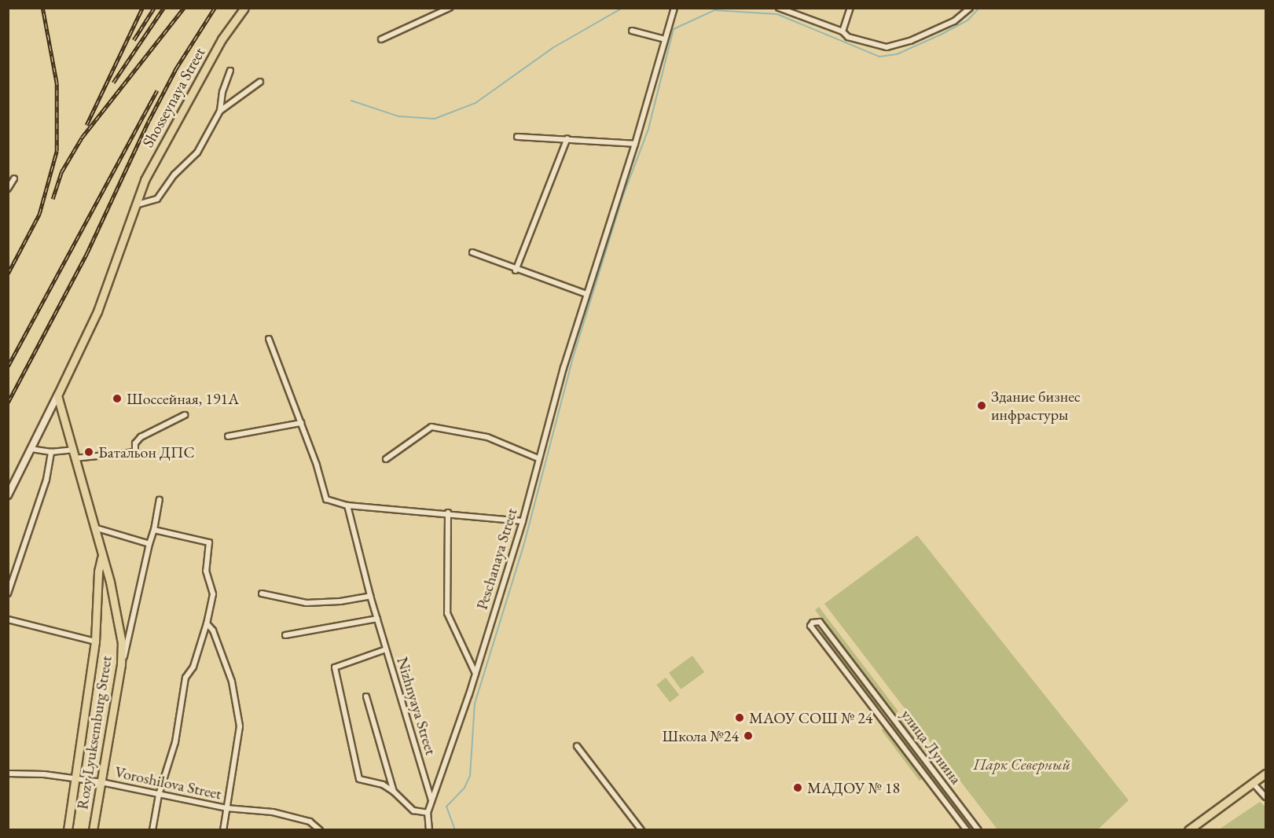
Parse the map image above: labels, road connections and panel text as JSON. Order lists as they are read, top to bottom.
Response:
{
  "streets": {
    "main road": ["Shosseynaya Street", "Rozy Lyuksemburg Street"],
    "street": [
      "Peschanaya Street",
      "Nizhnyaya Street",
      "улица Лунина",
      "Voroshilova Street"
    ]
  },
  "crossings": [
    ["Shosseynaya Street", "Rozy Lyuksemburg Street"],
    ["Peschanaya Street", "Nizhnyaya Street"],
    ["Rozy Lyuksemburg Street", "Voroshilova Street"]
  ],
  "parks": ["Парк Северный"],
  "places": [
    "Шоссейная, 191А",
    "Здание бизнес инфрастуры",
    "Батальон ДПС",
    "МАОУ СОШ № 24",
    "Школа №24",
    "МАДОУ № 18"
  ]
}
